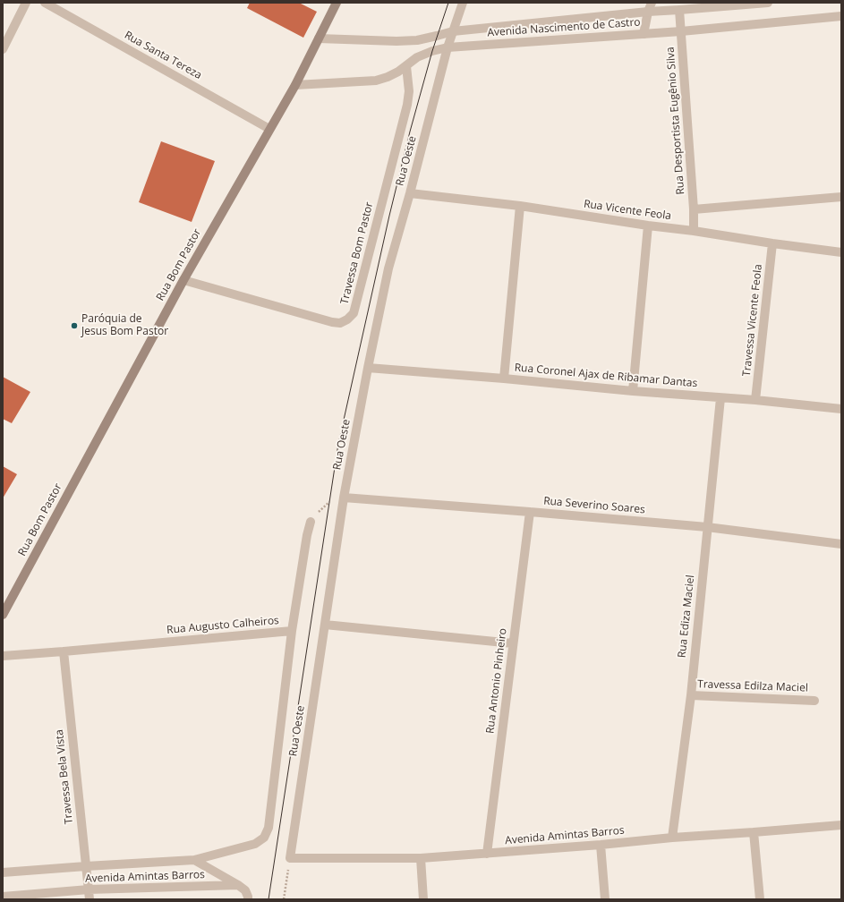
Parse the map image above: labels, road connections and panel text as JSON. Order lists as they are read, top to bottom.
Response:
{
  "streets": {
    "main road": ["Rua Bom Pastor"],
    "street": [
      "Avenida Nascimento de Castro",
      "Rua Santa Tereza",
      "Rua Desportista Eugênio Silva",
      "Rua Oeste",
      "Rua Vicente Feola",
      "Travessa Bom Pastor",
      "Travessa Vicente Feola",
      "Rua Coronel Ajax de Ribamar Dantas",
      "Rua Severino Soares",
      "Rua Ediza Maciel",
      "Rua Augusto Calheiros",
      "Rua Antonio Pinheiro",
      "Travessa Edilza Maciel",
      "Travessa Bela Vista",
      "Avenida Amintas Barros"
    ]
  },
  "crossings": [
    ["Avenida Nascimento de Castro", "Rua Desportista Eugênio Silva"],
    ["Avenida Nascimento de Castro", "Rua Oeste"],
    ["Avenida Nascimento de Castro", "Travessa Bom Pastor"],
    ["Avenida Nascimento de Castro", "Rua Bom Pastor"],
    ["Rua Santa Tereza", "Rua Bom Pastor"],
    ["Rua Desportista Eugênio Silva", "Rua Vicente Feola"],
    ["Rua Oeste", "Rua Vicente Feola"],
    ["Rua Oeste", "Rua Coronel Ajax de Ribamar Dantas"],
    ["Rua Oeste", "Rua Severino Soares"],
    ["Rua Oeste", "Avenida Amintas Barros"],
    ["Rua Vicente Feola", "Travessa Vicente Feola"],
    ["Travessa Bom Pastor", "Rua Bom Pastor"],
    ["Travessa Vicente Feola", "Rua Coronel Ajax de Ribamar Dantas"],
    ["Rua Coronel Ajax de Ribamar Dantas", "Rua Ediza Maciel"],
    ["Rua Severino Soares", "Rua Ediza Maciel"],
    ["Rua Severino Soares", "Rua Antonio Pinheiro"],
    ["Rua Ediza Maciel", "Travessa Edilza Maciel"],
    ["Rua Ediza Maciel", "Avenida Amintas Barros"],
    ["Rua Augusto Calheiros", "Travessa Bela Vista"],
    ["Rua Augusto Calheiros", "Avenida Amintas Barros"],
    ["Rua Antonio Pinheiro", "Avenida Amintas Barros"],
    ["Travessa Bela Vista", "Avenida Amintas Barros"]
  ],
  "places": ["Paróquia de Jesus Bom Pastor"]
}
